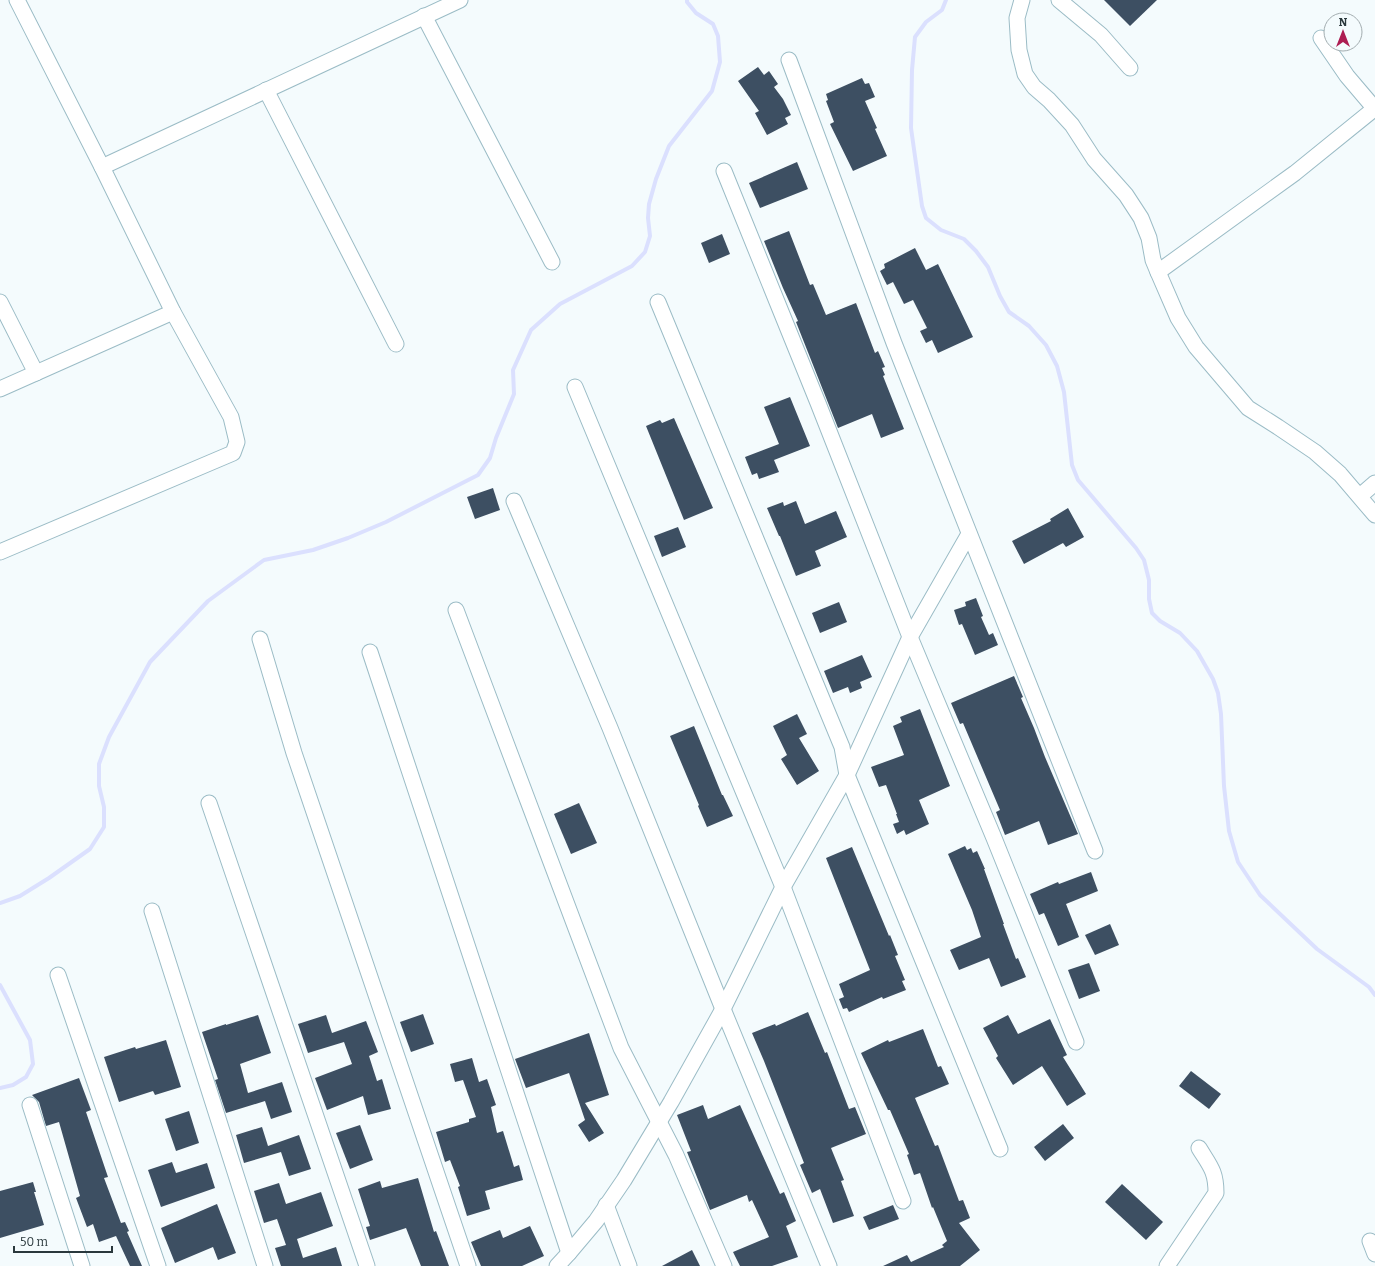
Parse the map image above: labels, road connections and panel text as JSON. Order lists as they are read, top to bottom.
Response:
{
  "scale_bar": "50 m",
  "north": "top"
}
